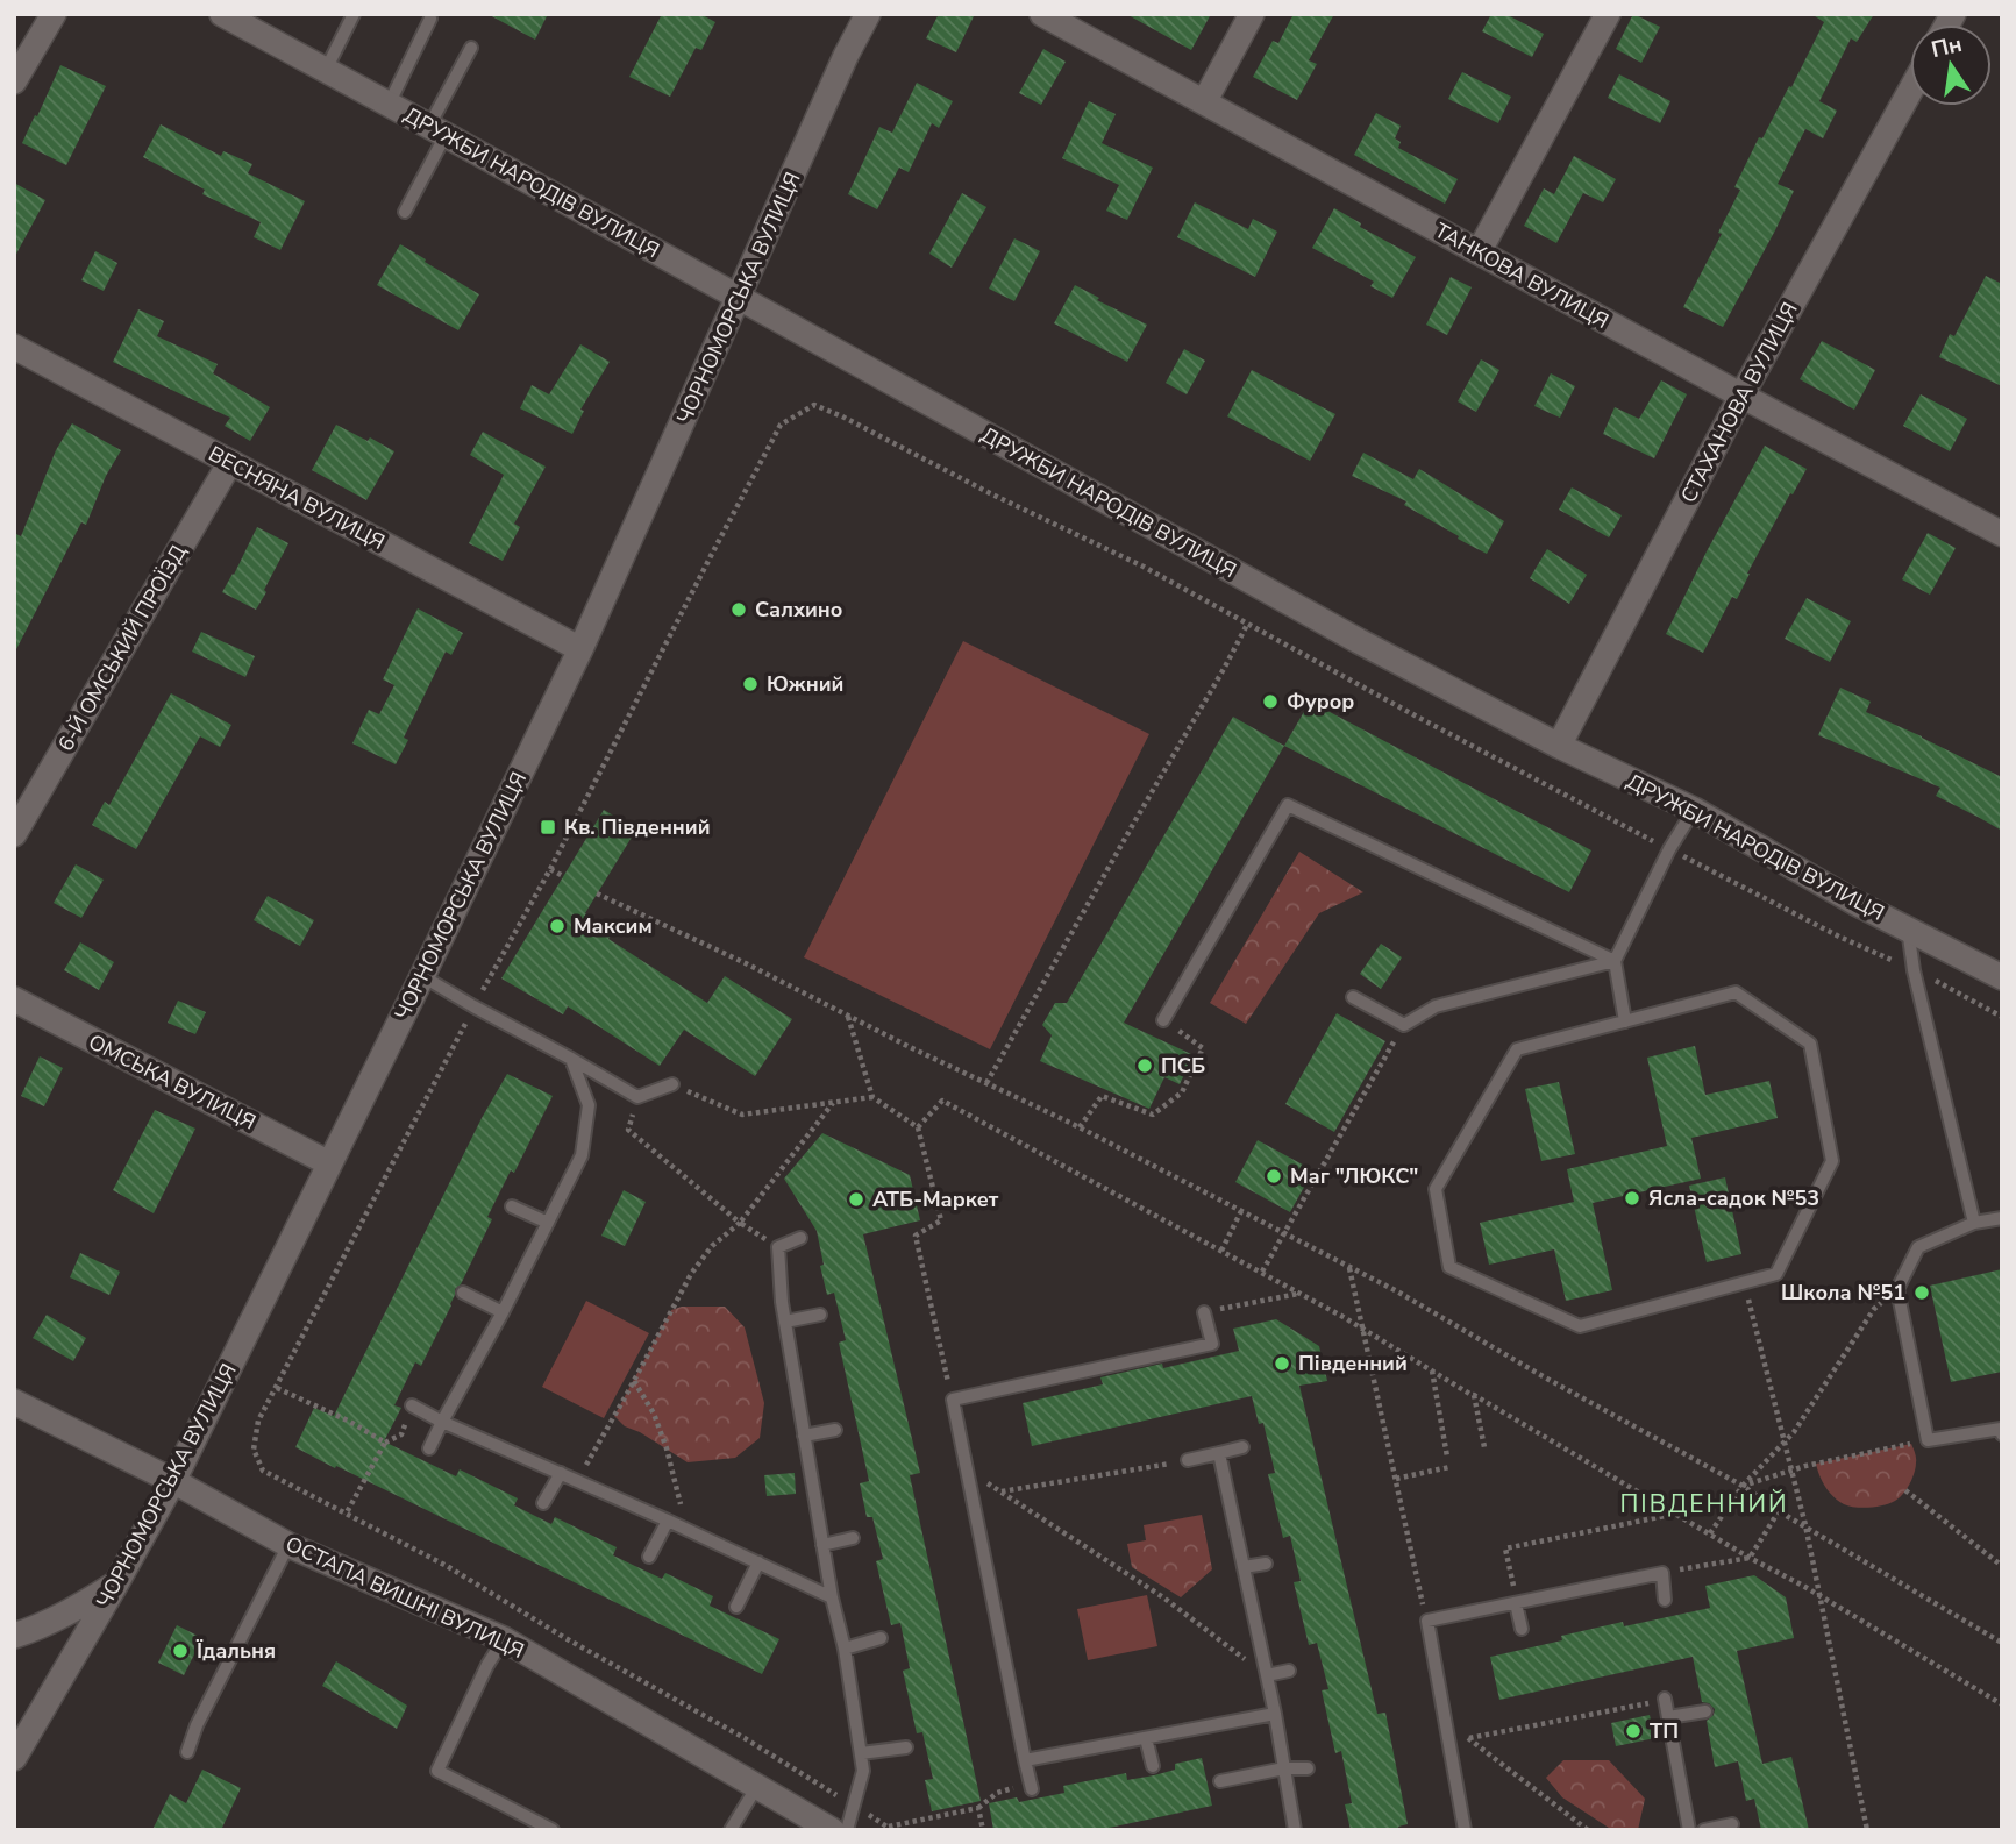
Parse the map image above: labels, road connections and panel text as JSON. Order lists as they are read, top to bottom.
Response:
{
  "streets": {
    "street": [
      "ДРУЖБИ НАРОДІВ ВУЛИЦЯ",
      "ТАНКОВА ВУЛИЦЯ",
      "ЧОРНОМОРСЬКА ВУЛИЦЯ",
      "СТАХАНОВА ВУЛИЦЯ",
      "ВЕСНЯНА ВУЛИЦЯ",
      "6-Й ОМСЬКИЙ ПРОЇЗД",
      "ОМСЬКА ВУЛИЦЯ",
      "ОСТАПА ВИШНІ ВУЛИЦЯ"
    ]
  },
  "crossings": [
    ["ДРУЖБИ НАРОДІВ ВУЛИЦЯ", "ЧОРНОМОРСЬКА ВУЛИЦЯ"],
    ["ДРУЖБИ НАРОДІВ ВУЛИЦЯ", "СТАХАНОВА ВУЛИЦЯ"],
    ["ТАНКОВА ВУЛИЦЯ", "СТАХАНОВА ВУЛИЦЯ"],
    ["ЧОРНОМОРСЬКА ВУЛИЦЯ", "ВЕСНЯНА ВУЛИЦЯ"],
    ["ЧОРНОМОРСЬКА ВУЛИЦЯ", "ОМСЬКА ВУЛИЦЯ"],
    ["ЧОРНОМОРСЬКА ВУЛИЦЯ", "ОСТАПА ВИШНІ ВУЛИЦЯ"],
    ["ВЕСНЯНА ВУЛИЦЯ", "6-Й ОМСЬКИЙ ПРОЇЗД"]
  ],
  "districts": ["ПІВДЕННИЙ"],
  "places": {
    "other": [
      "Салхино",
      "Южний",
      "Фурор",
      "Максим",
      "ПСБ",
      "Маг \"ЛЮКС\"",
      "Ясла-садок №53",
      "АТБ-Маркет",
      "Школа №51",
      "Південний",
      "Їдальня",
      "ТП"
    ],
    "transit": ["Кв. Південний"]
  },
  "north": "top"
}
